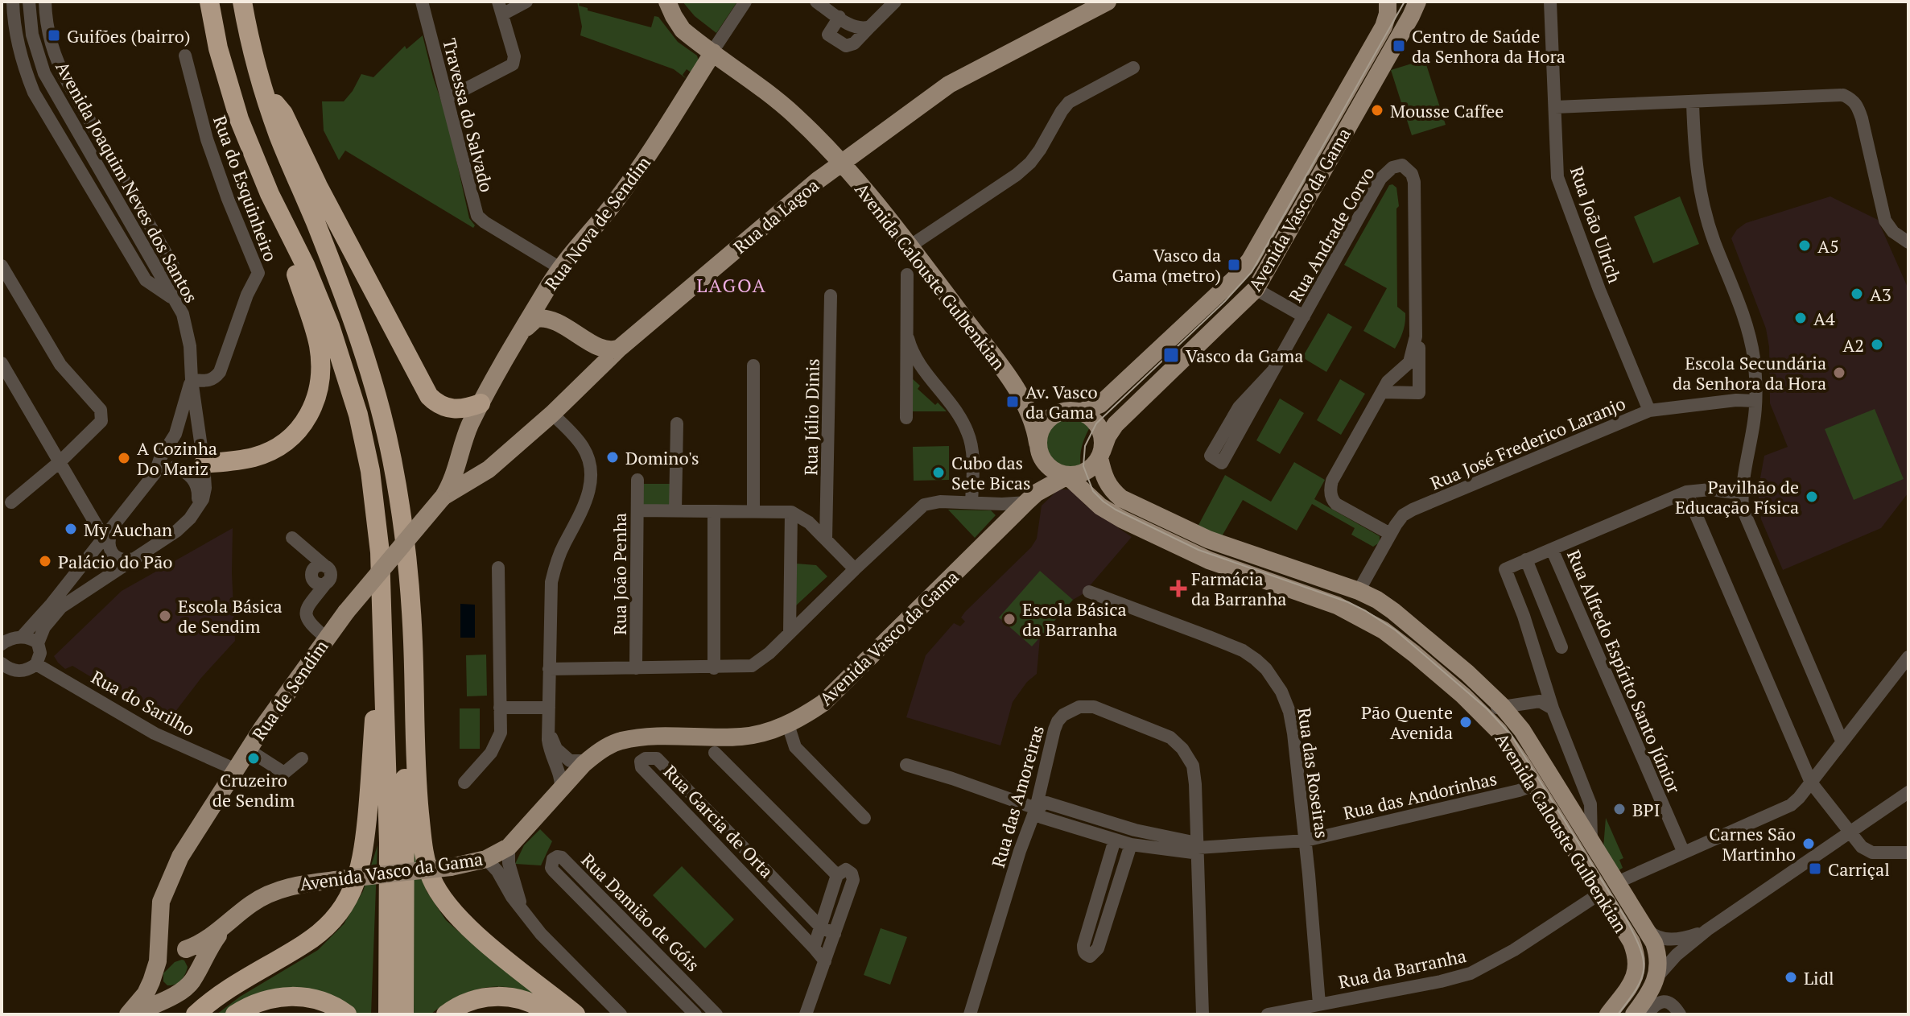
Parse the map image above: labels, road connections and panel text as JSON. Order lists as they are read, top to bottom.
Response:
{
  "streets": {
    "main road": [
      "Avenida Vasco da Gama",
      "Rua da Lagoa",
      "Rua Nova de Sendim",
      "Avenida Calouste Gulbenkian",
      "Rua de Sendim"
    ],
    "street": [
      "Travessa do Salvado",
      "Avenida Joaquim Neves dos Santos",
      "Rua do Esquinheiro",
      "Rua João Ulrich",
      "Rua Andrade Corvo",
      "Rua Júlio Dinis",
      "Rua José Frederico Laranjo",
      "Rua João Penha",
      "Rua Alfredo Espírito Santo Júnior",
      "Rua do Sarilho",
      "Rua das Roseiras",
      "Rua das Andorinhas",
      "Rua das Amoreiras",
      "Rua Garcia de Orta",
      "Rua Damião de Góis",
      "Rua da Barranha"
    ]
  },
  "crossings": [
    ["Travessa do Salvado", "Rua Nova de Sendim"],
    ["Avenida Joaquim Neves dos Santos", "Rua do Esquinheiro"],
    ["Avenida Vasco da Gama", "Avenida Calouste Gulbenkian"],
    ["Avenida Vasco da Gama", "Rua de Sendim"],
    ["Rua da Lagoa", "Rua Nova de Sendim"],
    ["Rua da Lagoa", "Avenida Calouste Gulbenkian"],
    ["Rua da Lagoa", "Rua de Sendim"],
    ["Rua Nova de Sendim", "Avenida Calouste Gulbenkian"],
    ["Rua Nova de Sendim", "Rua de Sendim"],
    ["Rua João Ulrich", "Rua José Frederico Laranjo"],
    ["Rua Andrade Corvo", "Rua José Frederico Laranjo"],
    ["Avenida Calouste Gulbenkian", "Rua José Frederico Laranjo"],
    ["Avenida Calouste Gulbenkian", "Rua das Andorinhas"],
    ["Avenida Calouste Gulbenkian", "Rua da Barranha"],
    ["Rua de Sendim", "Rua do Sarilho"],
    ["Rua das Roseiras", "Rua das Andorinhas"],
    ["Rua das Roseiras", "Rua da Barranha"],
    ["Rua das Andorinhas", "Rua das Amoreiras"]
  ],
  "districts": ["LAGOA"],
  "places": {
    "transit": [
      "Guifões (bairro)",
      "Centro de Saúde da Senhora da Hora",
      "Vasco da Gama (metro)",
      "Vasco da Gama",
      "Av. Vasco da Gama",
      "Carriçal"
    ],
    "other": [
      "Mousse Caffee",
      "A5",
      "A3",
      "A4",
      "A2",
      "Escola Secundária da Senhora da Hora",
      "Domino's",
      "A Cozinha Do Mariz",
      "Cubo das Sete Bicas",
      "Pavilhão de Educação Física",
      "My Auchan",
      "Palácio do Pão",
      "Escola Básica de Sendim",
      "Escola Básica da Barranha",
      "Pão Quente Avenida",
      "Cruzeiro de Sendim",
      "BPI",
      "Carnes São Martinho",
      "Lidl"
    ],
    "health": ["Farmácia da Barranha"]
  }
}
